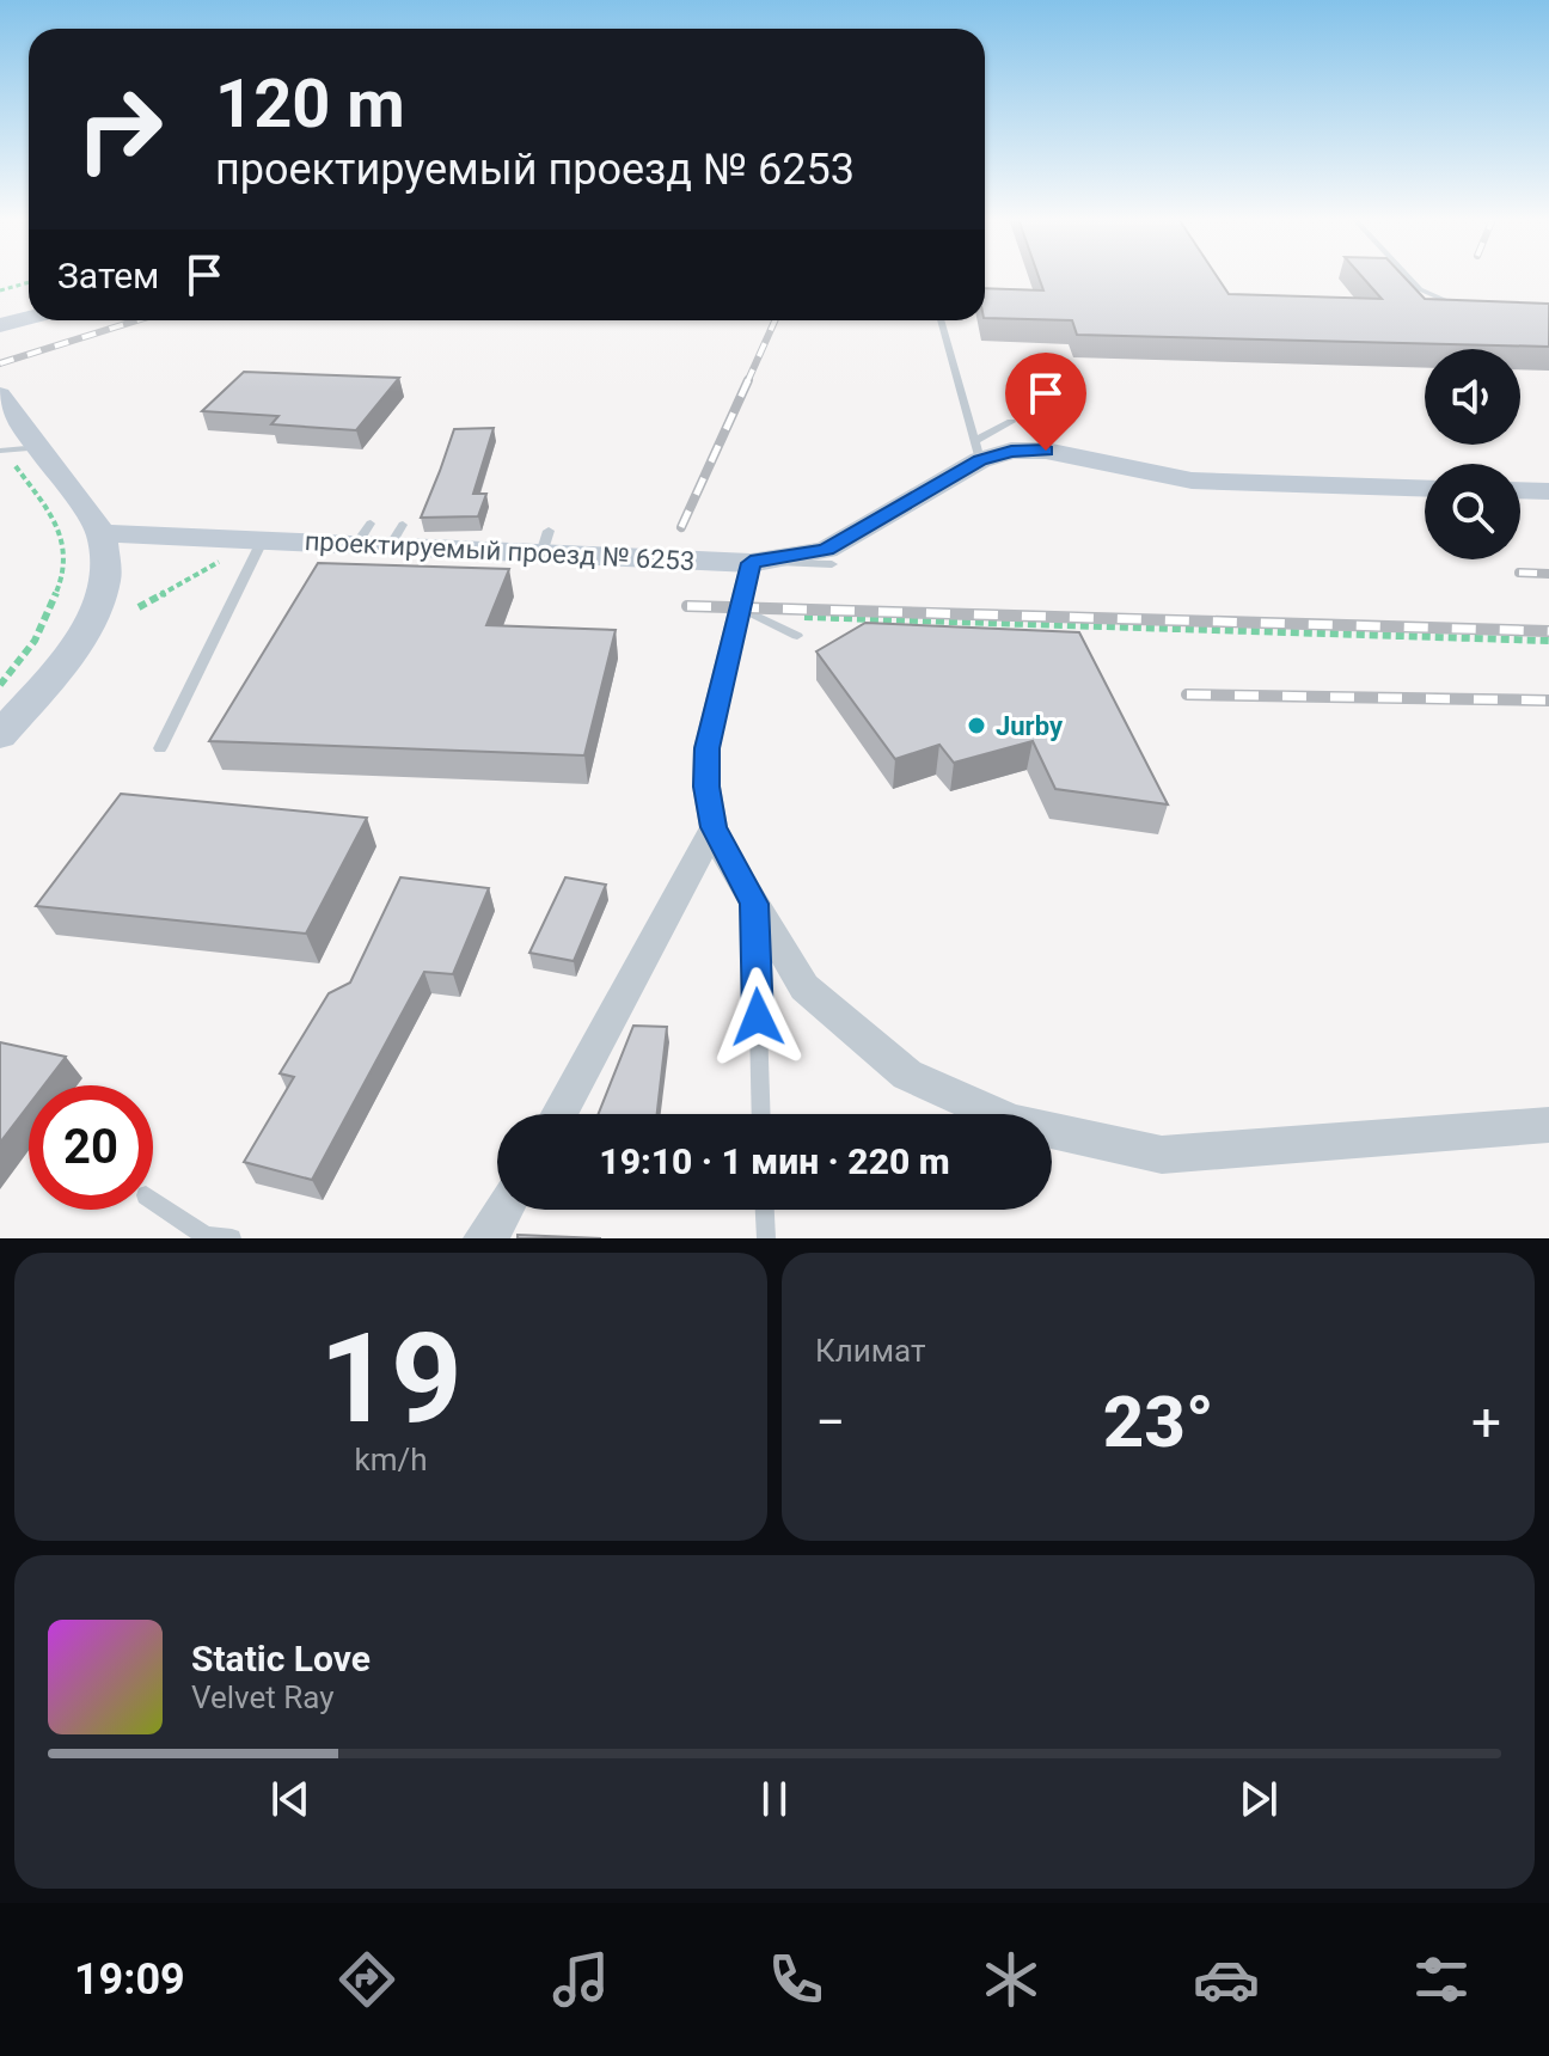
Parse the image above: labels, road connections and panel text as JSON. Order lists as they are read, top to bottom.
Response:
{
  "streets": {
    "street": ["проектируемый проезд № 6253"]
  },
  "places": ["Jurby"],
  "page": {
    "turn": ["120 m", "проектируемый проезд № 6253"],
    "then": "Затем",
    "limit": "20",
    "trip": "19:10 · 1 мин · 220 m",
    "tile": [
      ["19", "km/h"],
      "Климат"
    ],
    "heat": ["−", "23°", "+"],
    "song": ["Static Love", "Velvet Ray"],
    "tabs": "19:09"
  }
}
